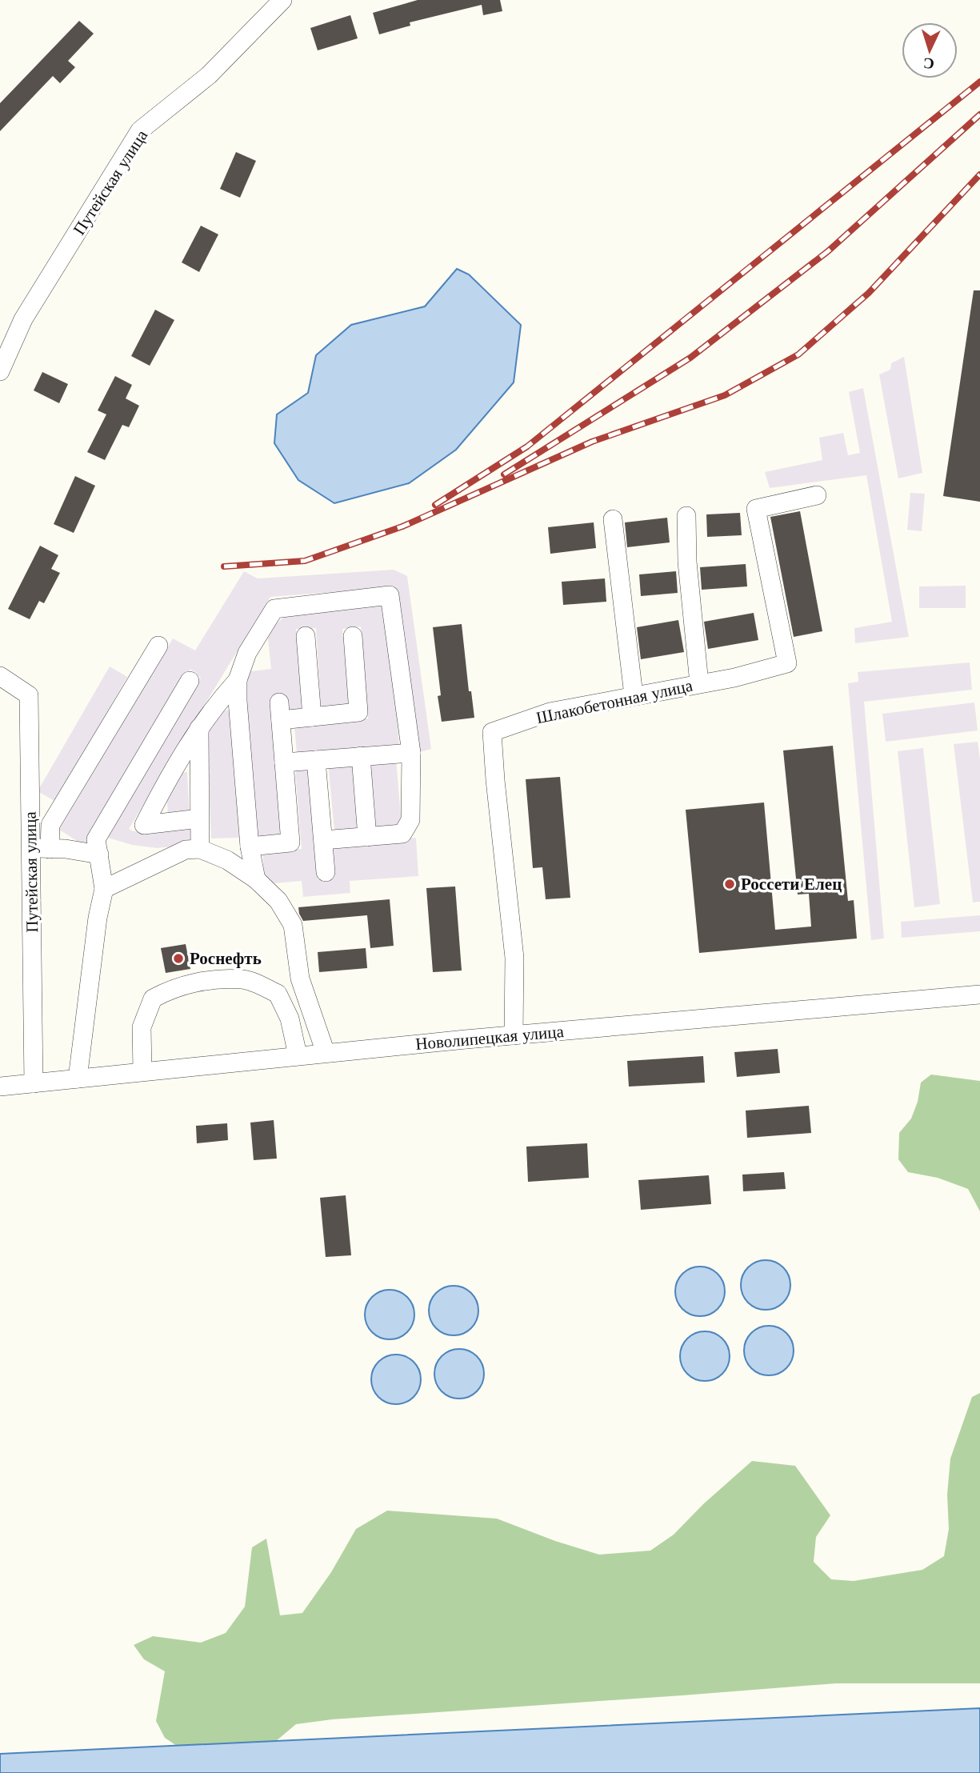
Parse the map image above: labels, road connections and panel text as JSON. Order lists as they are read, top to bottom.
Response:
{
  "streets": {
    "street": ["Путейская улица", "Шлакобетонная улица", "Новолипецкая улица"]
  },
  "crossings": [
    ["Путейская улица", "Новолипецкая улица"],
    ["Шлакобетонная улица", "Новолипецкая улица"]
  ],
  "places": ["Россети Елец", "Роснефть"],
  "north": "bottom"
}
